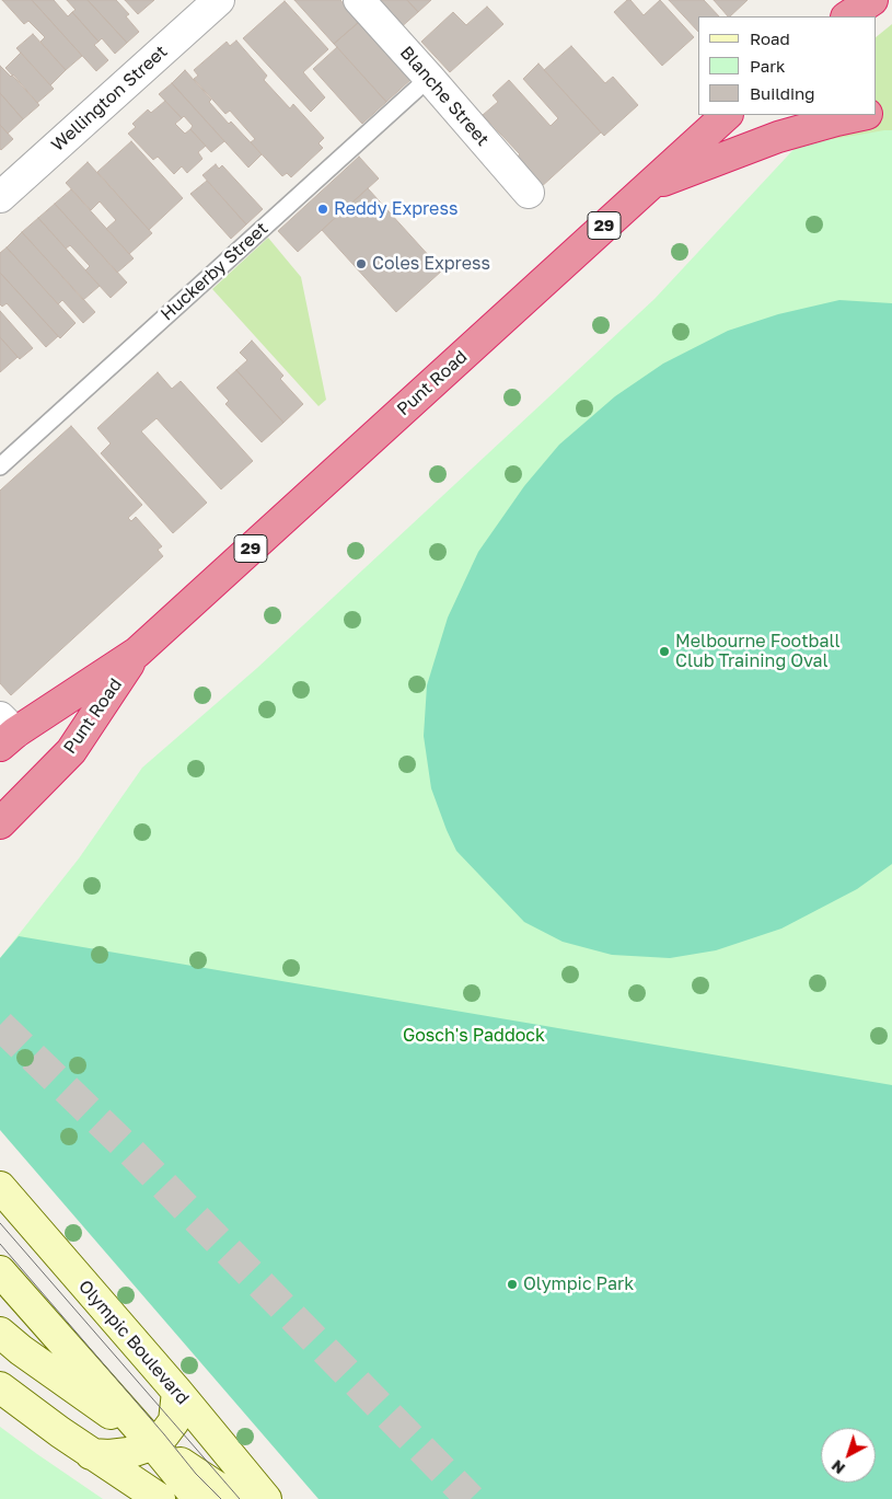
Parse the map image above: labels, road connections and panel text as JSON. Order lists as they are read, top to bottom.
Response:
{
  "streets": {
    "highway": ["29", "Punt Road"],
    "main road": ["Olympic Boulevard"],
    "street": ["Blanche Street", "Wellington Street"],
    "lane": ["Huckerby Street"]
  },
  "crossings": [
    ["Blanche Street", "Huckerby Street"]
  ],
  "parks": ["Gosch's Paddock"],
  "places": [
    "Reddy Express",
    "Coles Express",
    "Melbourne Football Club Training Oval",
    "Olympic Park"
  ],
  "legend": ["Road", "Park", "Building"],
  "north": "bottom left"
}
